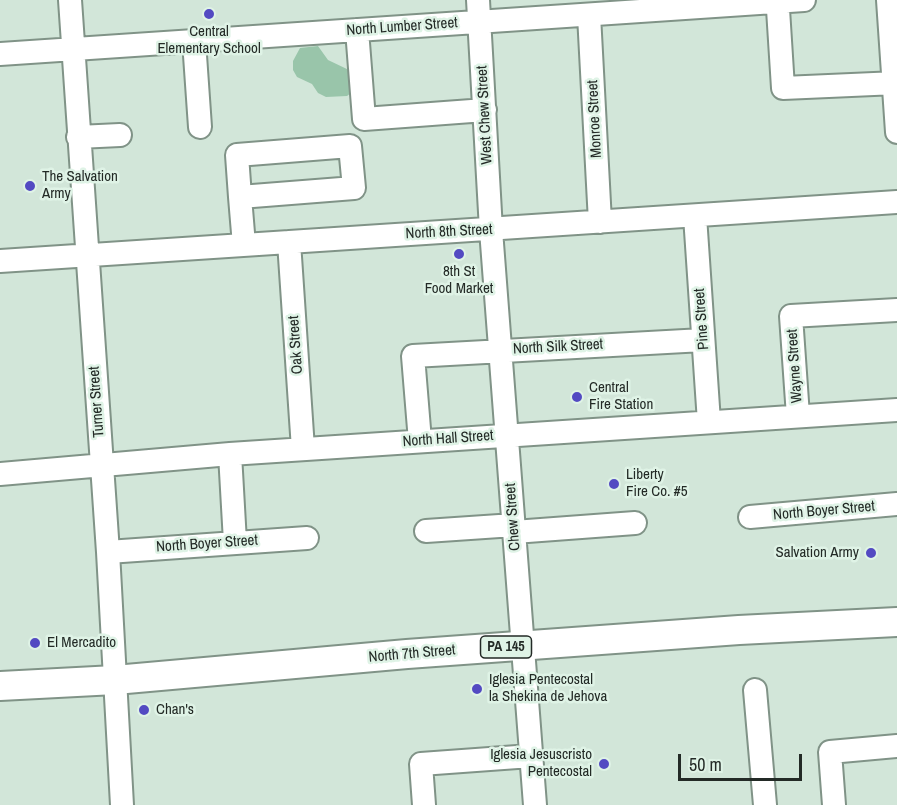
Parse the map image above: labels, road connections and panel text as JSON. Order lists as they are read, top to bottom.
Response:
{
  "streets": {
    "main road": ["PA 145", "North 7th Street"],
    "street": [
      "North Lumber Street",
      "West Chew Street",
      "Monroe Street",
      "North 8th Street",
      "Pine Street",
      "Oak Street",
      "North Silk Street",
      "Wayne Street",
      "Turner Street",
      "North Hall Street",
      "North Boyer Street",
      "Chew Street"
    ]
  },
  "crossings": [
    ["North Lumber Street", "West Chew Street"],
    ["North Lumber Street", "Monroe Street"],
    ["North Lumber Street", "Turner Street"],
    ["West Chew Street", "North 8th Street"],
    ["West Chew Street", "Chew Street"],
    ["Monroe Street", "North 8th Street"],
    ["North 8th Street", "Pine Street"],
    ["North 8th Street", "Oak Street"],
    ["North 8th Street", "Turner Street"],
    ["North 8th Street", "Chew Street"],
    ["Pine Street", "North Silk Street"],
    ["Pine Street", "North Hall Street"],
    ["Oak Street", "North Hall Street"],
    ["North Silk Street", "North Hall Street"],
    ["North Silk Street", "Chew Street"],
    ["Wayne Street", "North Hall Street"],
    ["Turner Street", "North Hall Street"],
    ["Turner Street", "North Boyer Street"],
    ["Turner Street", "North 7th Street"],
    ["North Hall Street", "Chew Street"],
    ["Chew Street", "North 7th Street"]
  ],
  "places": [
    "Central Elementary School",
    "The Salvation Army",
    "8th St Food Market",
    "Central Fire Station",
    "Liberty Fire Co. #5",
    "Salvation Army",
    "El Mercadito",
    "Iglesia Pentecostal la Shekina de Jehova",
    "Chan's",
    "Iglesia Jesuscristo Pentecostal"
  ],
  "scale_bar": "50 m"
}
